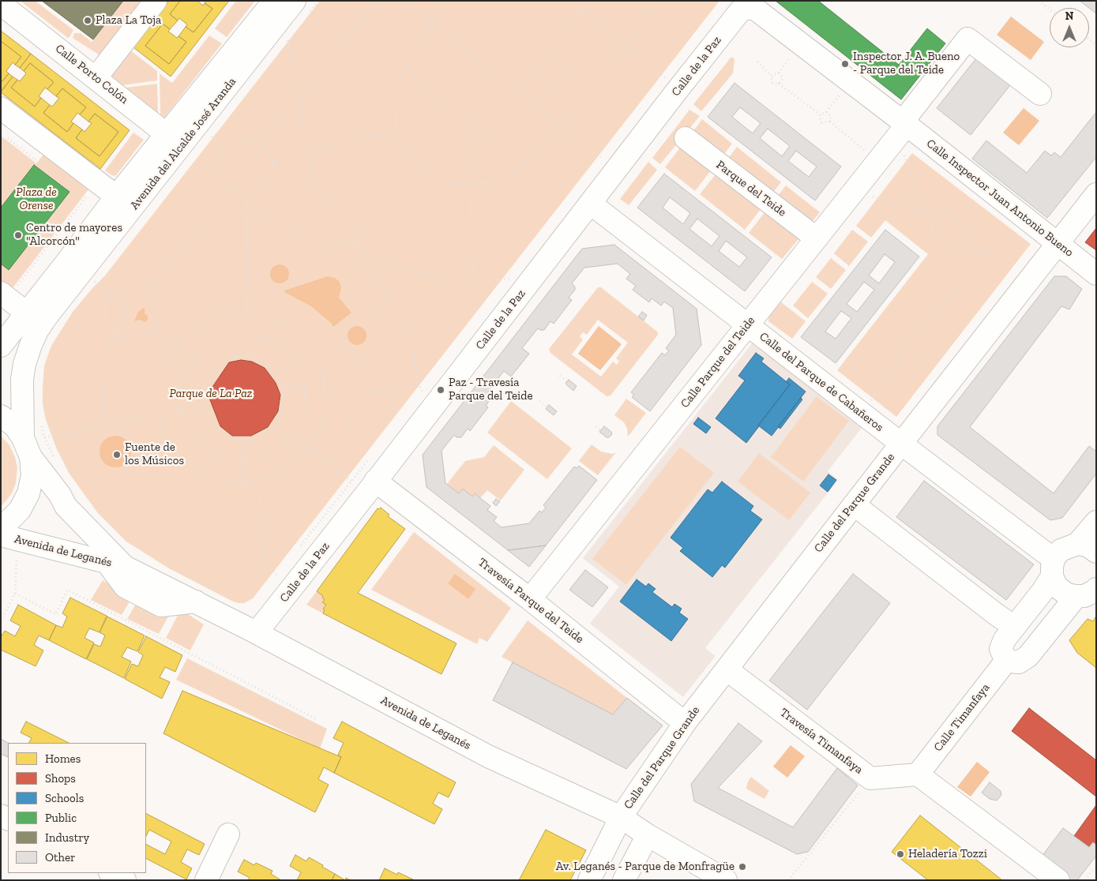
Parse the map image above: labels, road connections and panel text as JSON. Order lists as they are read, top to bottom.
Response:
{
  "streets": {
    "street": [
      "Calle de la Paz",
      "Calle Porto Colón",
      "Avenida del Alcalde José Aranda",
      "Parque del Teide",
      "Calle Inspector Juan Antonio Bueno",
      "Calle Parque del Teide",
      "Calle del Parque de Cabañeros",
      "Calle del Parque Grande",
      "Avenida de Leganés",
      "Travesía Parque del Teide",
      "Calle Timanfaya",
      "Travesía Timanfaya"
    ]
  },
  "crossings": [
    ["Calle de la Paz", "Calle Inspector Juan Antonio Bueno"],
    ["Calle de la Paz", "Calle del Parque de Cabañeros"],
    ["Calle de la Paz", "Avenida de Leganés"],
    ["Calle de la Paz", "Travesía Parque del Teide"],
    ["Calle Porto Colón", "Avenida del Alcalde José Aranda"],
    ["Avenida del Alcalde José Aranda", "Avenida de Leganés"],
    ["Parque del Teide", "Calle Parque del Teide"],
    ["Calle Inspector Juan Antonio Bueno", "Calle Parque del Teide"],
    ["Calle Inspector Juan Antonio Bueno", "Calle del Parque Grande"],
    ["Calle Parque del Teide", "Calle del Parque de Cabañeros"],
    ["Calle Parque del Teide", "Travesía Parque del Teide"],
    ["Calle del Parque de Cabañeros", "Calle del Parque Grande"],
    ["Calle del Parque Grande", "Avenida de Leganés"],
    ["Calle del Parque Grande", "Travesía Parque del Teide"],
    ["Calle del Parque Grande", "Travesía Timanfaya"],
    ["Calle Timanfaya", "Travesía Timanfaya"]
  ],
  "parks": ["Plaza de Orense", "Parque de La Paz"],
  "places": [
    "Plaza La Toja",
    "Inspector J. A. Bueno - Parque del Teide",
    "Centro de mayores \"Alcorcón\"",
    "Paz - Travesía Parque del Teide",
    "Fuente de los Músicos",
    "Heladería Tozzi",
    "Av. Leganés - Parque de Monfragüe"
  ],
  "legend": [
    "Homes",
    "Shops",
    "Schools",
    "Public",
    "Industry",
    "Other"
  ],
  "north": "top"
}
